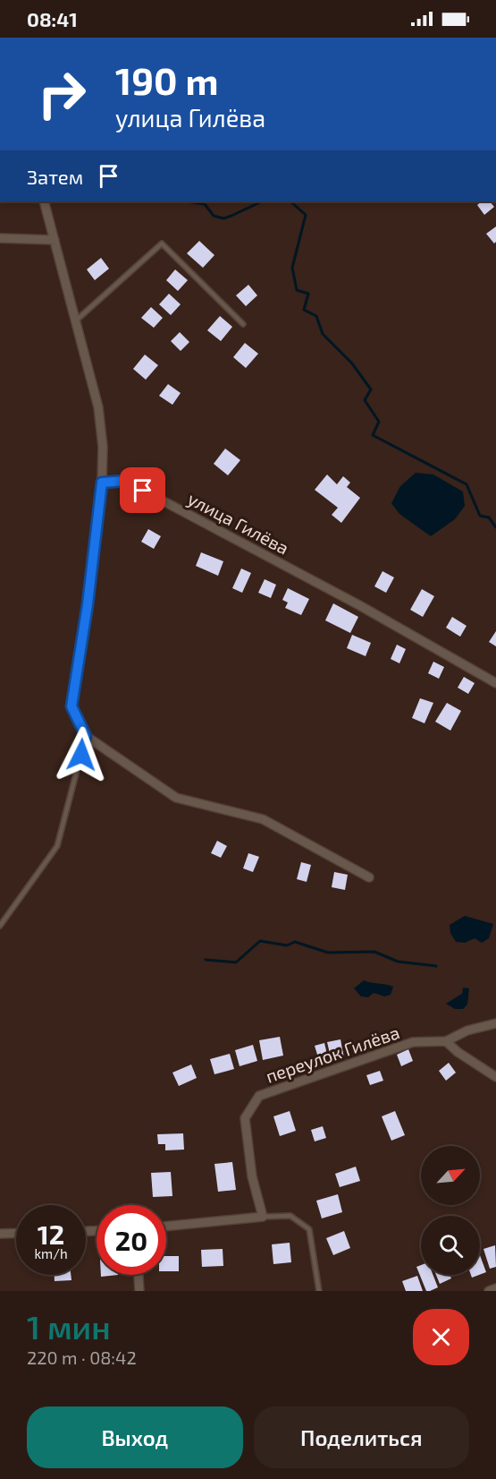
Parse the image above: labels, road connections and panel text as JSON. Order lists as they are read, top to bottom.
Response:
{
  "streets": {
    "street": ["улица Гилёва", "переулок Гилёва"]
  },
  "north": "top right",
  "page": {
    "status": "08:41",
    "turn": ["190 m", "улица Гилёва"],
    "then": "Затем",
    "speed": "12 km/h",
    "limit": "20",
    "heading": ["1 мин", "220 m · 08:42"],
    "buttons": ["Выход", "Поделиться"]
  }
}
